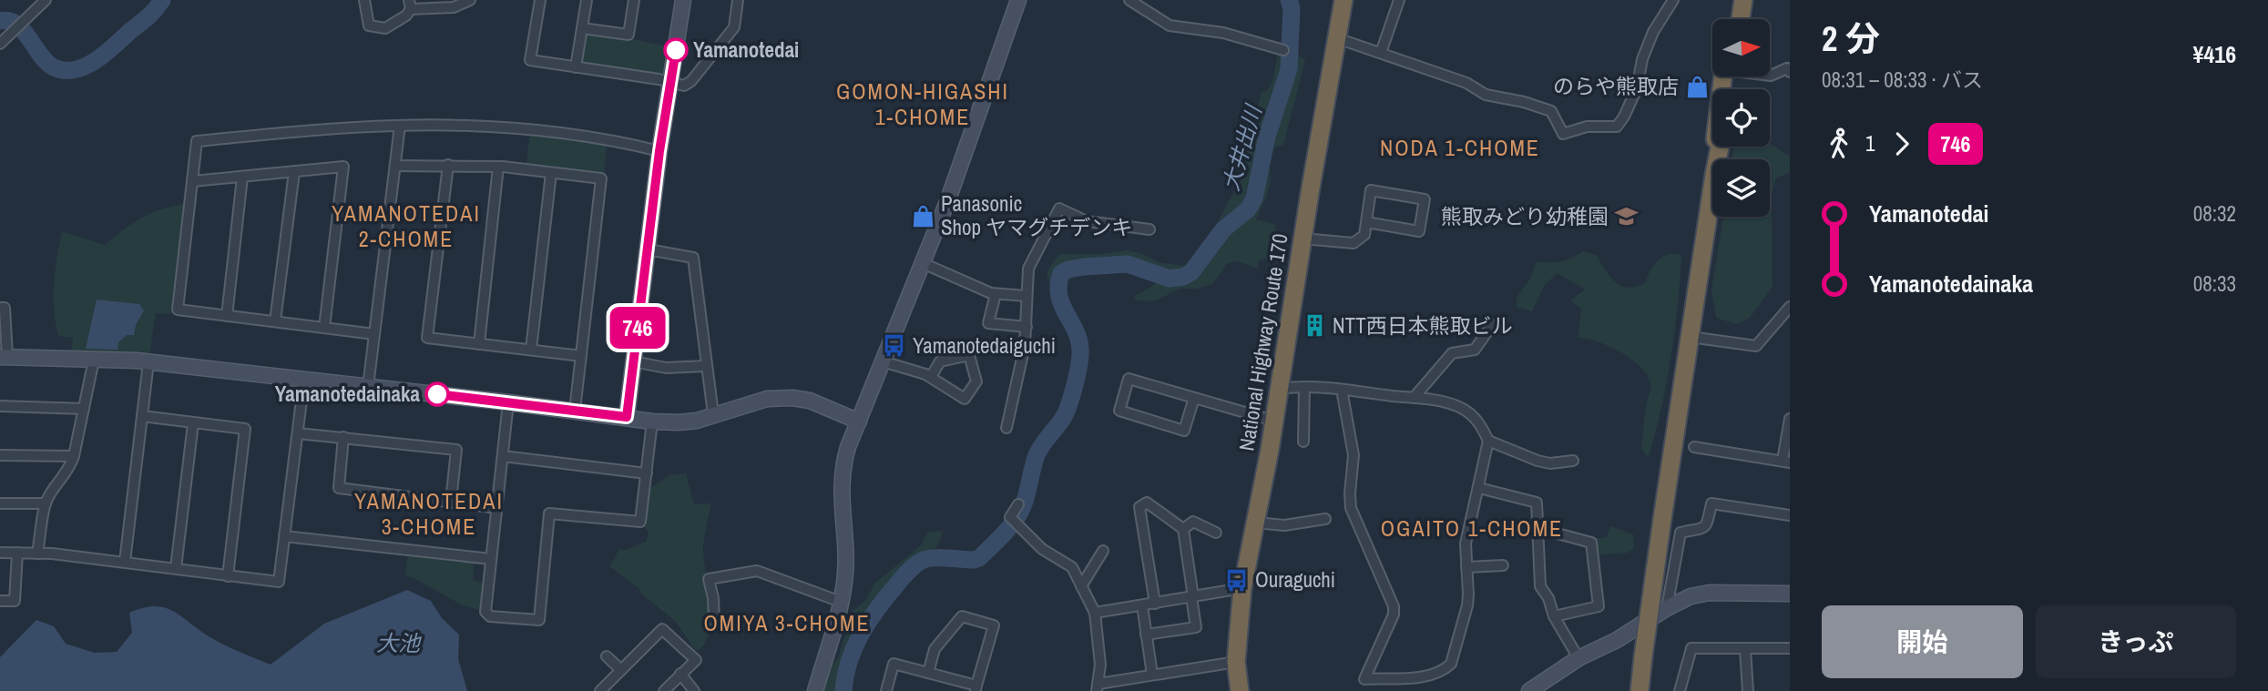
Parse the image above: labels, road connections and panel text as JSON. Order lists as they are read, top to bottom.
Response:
{
  "streets": {
    "highway": ["National Highway Route 170"]
  },
  "districts": [
    "GOMON-HIGASHI 1-CHOME",
    "NODA 1-CHOME",
    "YAMANOTEDAI 2-CHOME",
    "YAMANOTEDAI 3-CHOME",
    "OGAITO 1-CHOME",
    "OMIYA 3-CHOME"
  ],
  "water": ["大井出川", "大池"],
  "places": {
    "other": ["Yamanotedai", "Yamanotedainaka"],
    "shop": ["のらや熊取店", "Panasonic Shop ヤマグチデンキ"],
    "school or university": ["熊取みどり幼稚園"],
    "building": ["NTT西日本熊取ビル"],
    "bus stop": ["Yamanotedaiguchi", "Ouraguchi"]
  },
  "lines": ["bus line 746"],
  "north": "right",
  "page": {
    "on_map": "746",
    "heading": ["2 分", "08:31 – 08:33 · バス", "¥416"],
    "legs": ["1", "746"],
    "list": [
      {
        "name": "Yamanotedai",
        "value": "08:32"
      },
      {
        "name": "Yamanotedainaka",
        "value": "08:33"
      }
    ],
    "buttons": ["開始", "きっぷ"]
  }
}
